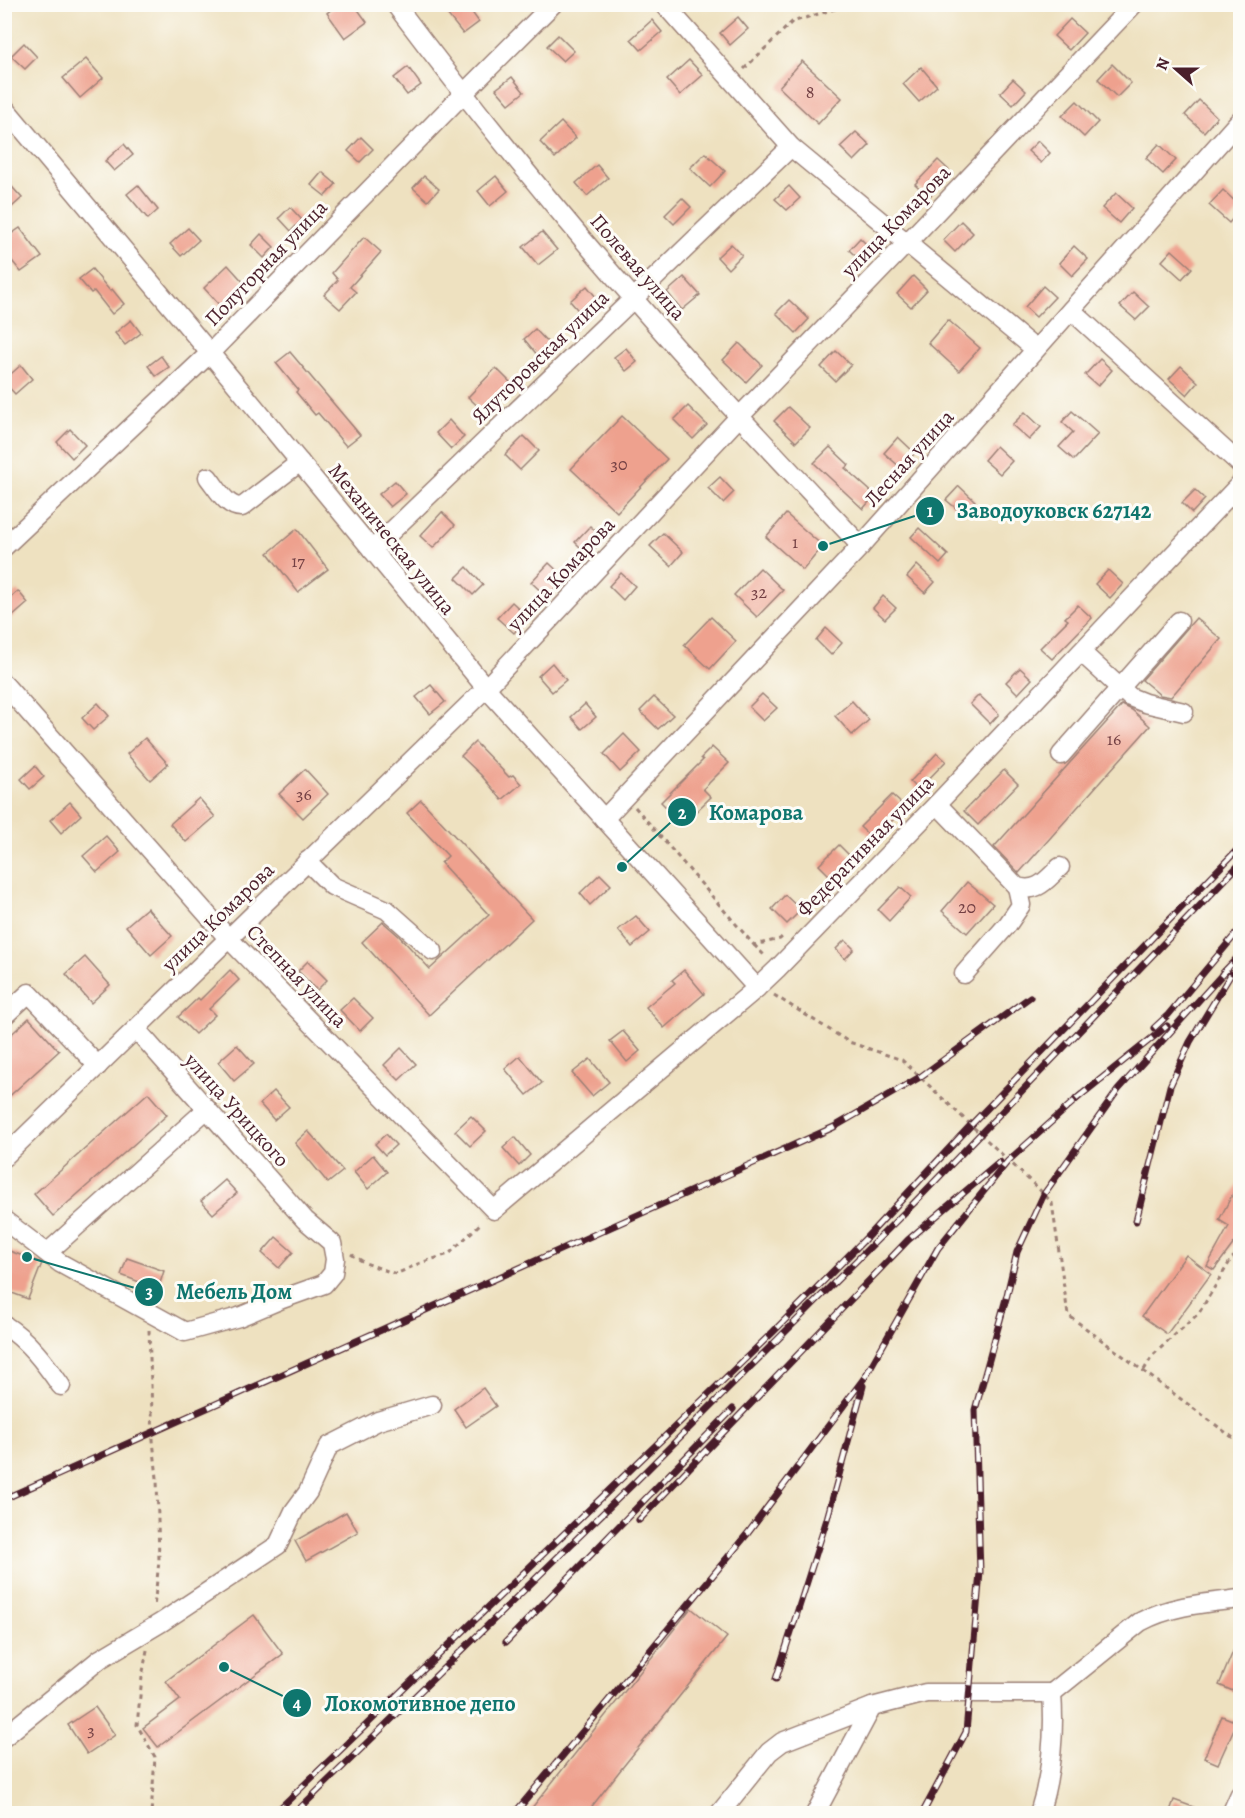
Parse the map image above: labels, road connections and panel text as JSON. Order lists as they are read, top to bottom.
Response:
{
  "streets": {
    "street": [
      "улица Комарова",
      "Полугорная улица",
      "Полевая улица",
      "Ялуторовская улица",
      "Лесная улица",
      "Механическая улица",
      "Федеративная улица",
      "Степная улица",
      "улица Урицкого"
    ]
  },
  "crossings": [
    ["улица Комарова", "Полевая улица"],
    ["улица Комарова", "Механическая улица"],
    ["улица Комарова", "Степная улица"],
    ["улица Комарова", "улица Урицкого"],
    ["Полугорная улица", "Полевая улица"],
    ["Полугорная улица", "Механическая улица"],
    ["Полевая улица", "Ялуторовская улица"],
    ["Полевая улица", "Лесная улица"],
    ["Ялуторовская улица", "Механическая улица"],
    ["Лесная улица", "Механическая улица"],
    ["Механическая улица", "Федеративная улица"],
    ["Федеративная улица", "Степная улица"]
  ],
  "places": [
    "Заводоуковск 627142",
    "Комарова",
    "Мебель Дом",
    "Локомотивное депо"
  ],
  "house_numbers": [
    "8",
    "30",
    "1",
    "17",
    "32",
    "16",
    "36",
    "20",
    "3"
  ],
  "north": "left"
}
